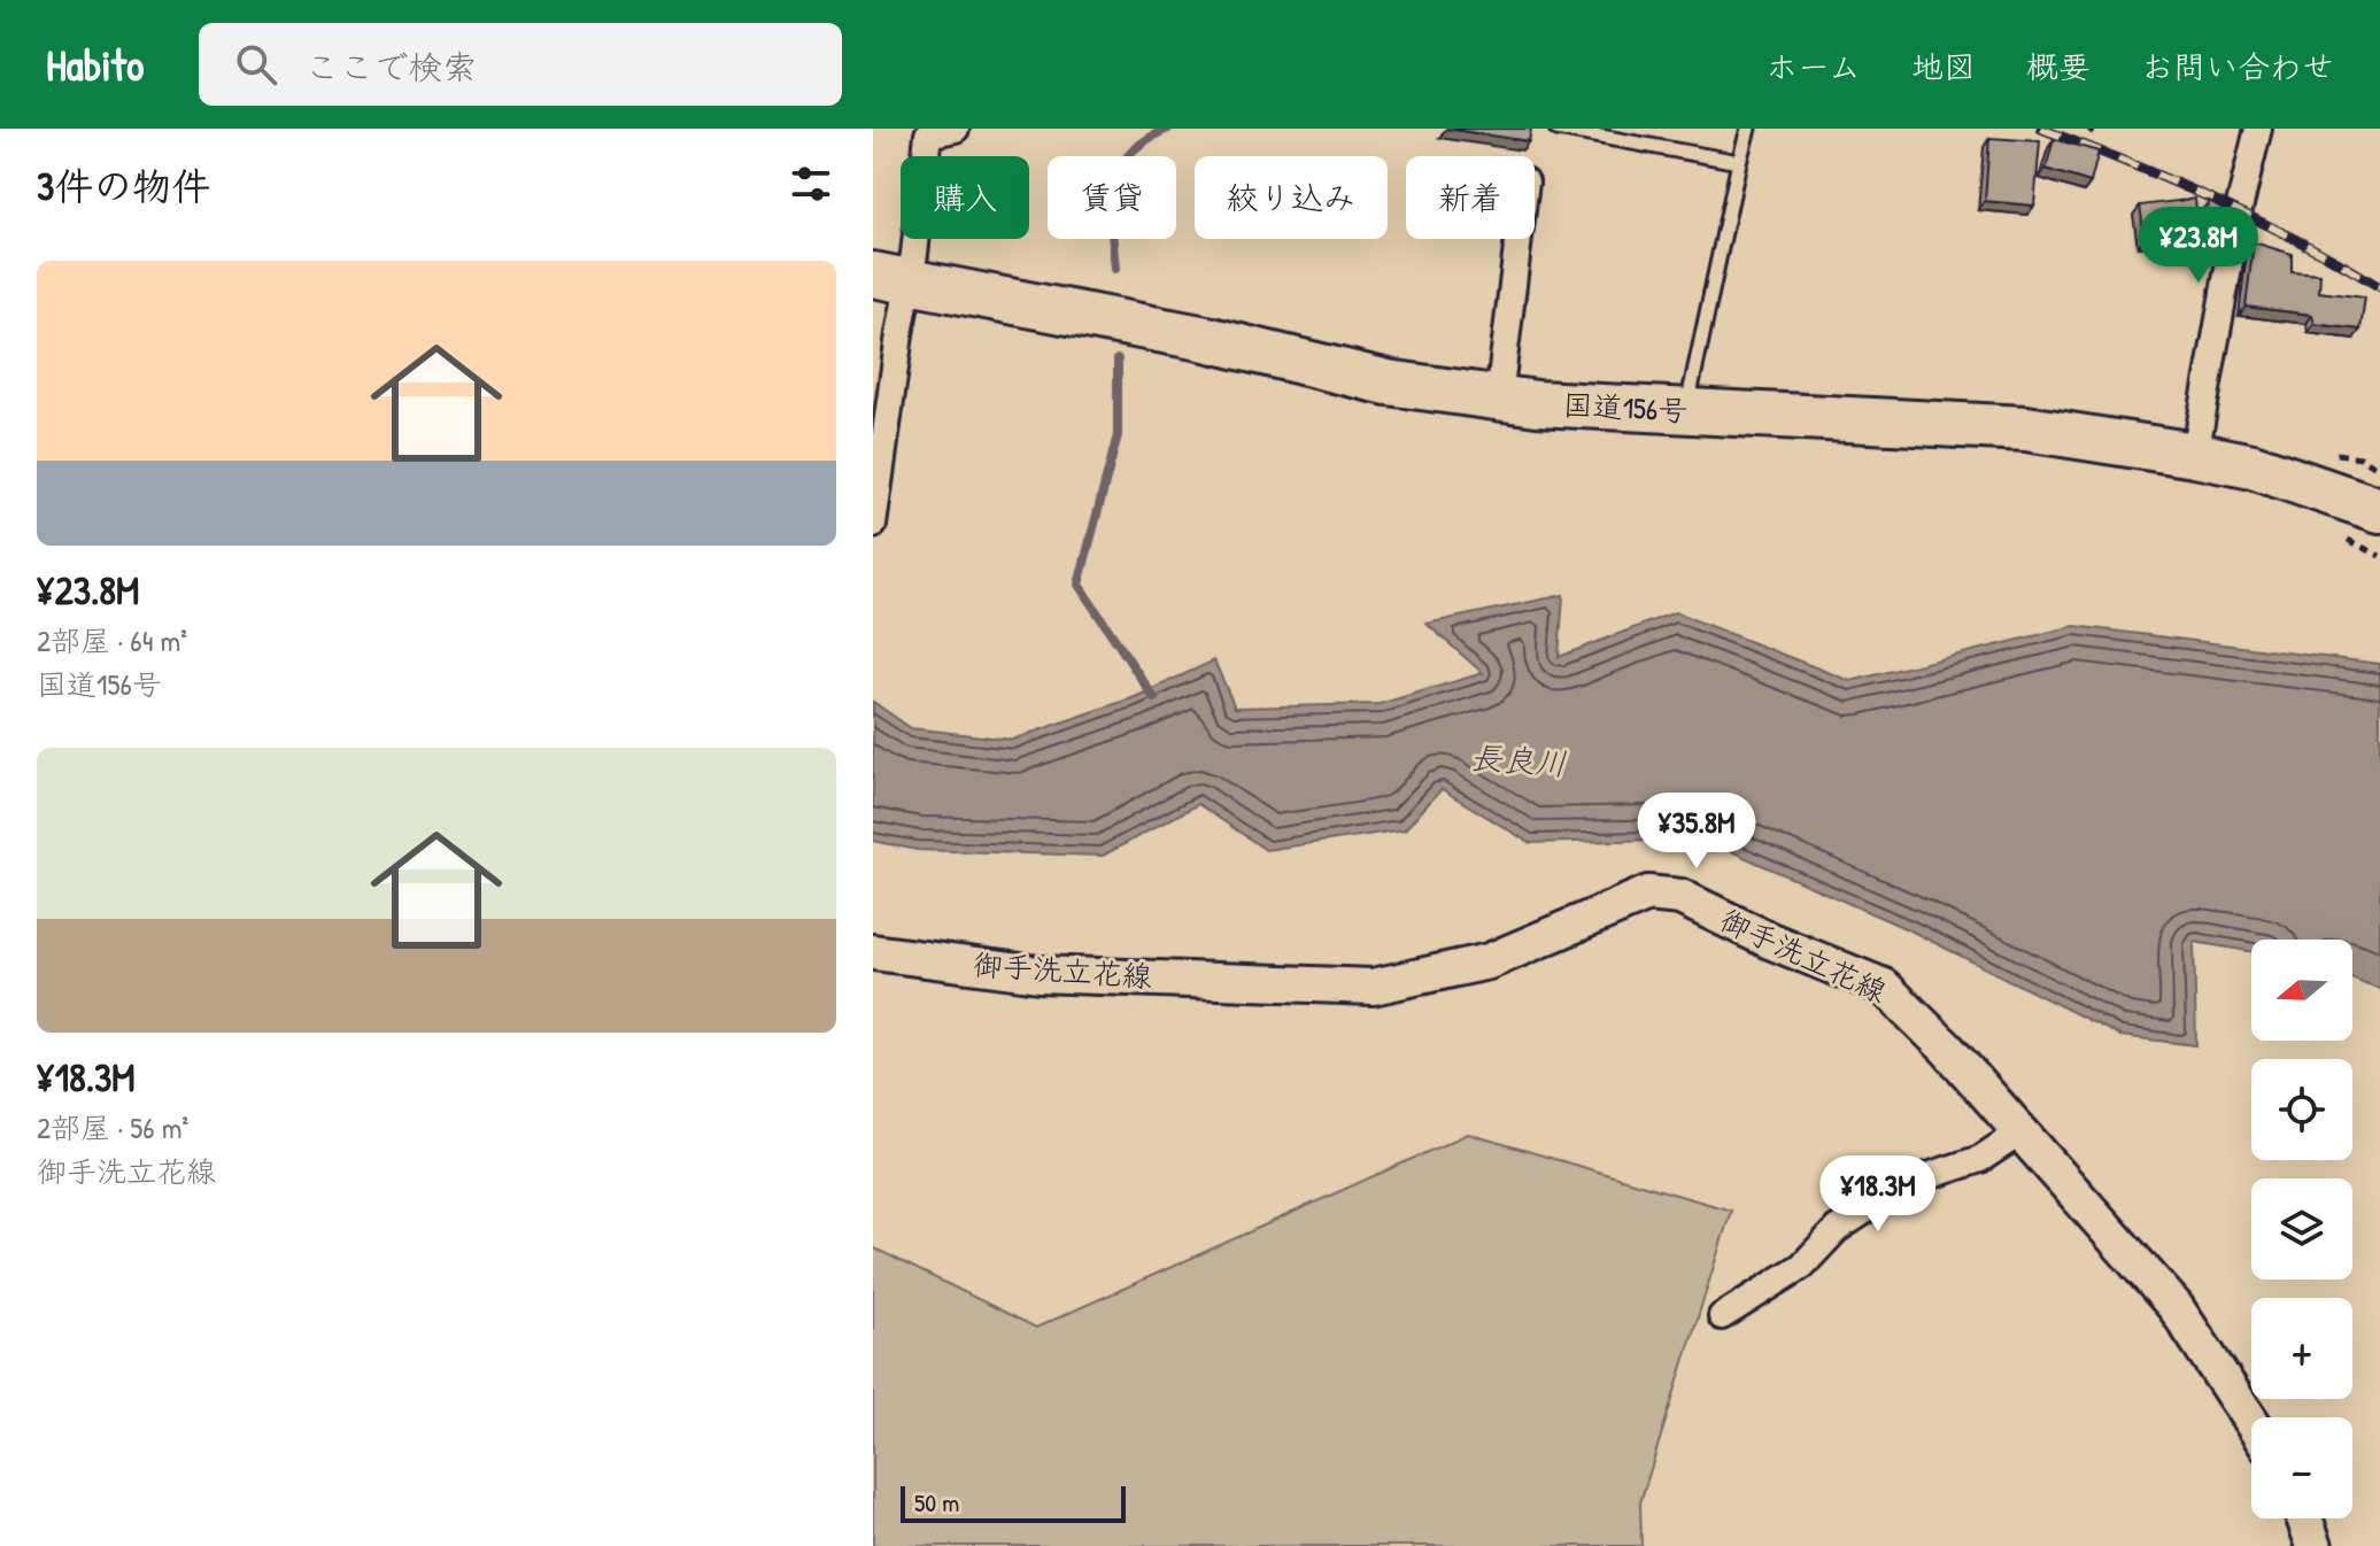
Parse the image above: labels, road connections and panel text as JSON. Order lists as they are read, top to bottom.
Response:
{
  "streets": {
    "highway": ["国道156号"],
    "main road": ["御手洗立花線"]
  },
  "water": ["長良川"],
  "scale_bar": "50 m",
  "north": "left",
  "page": {
    "header": "Habito",
    "search": "ここで検索",
    "nav": [
      "ホーム",
      "地図",
      "概要",
      "お問い合わせ"
    ],
    "heading": "3件の物件",
    "chip": [
      "購入",
      "賃貸",
      "絞り込み",
      "新着"
    ],
    "price": ["¥23.8M", "¥35.8M", "¥18.3M"],
    "list": [
      {
        "name": "¥23.8M",
        "note": "2部屋 · 64 m² · 国道156号"
      },
      {
        "name": "¥18.3M",
        "note": "2部屋 · 56 m² · 御手洗立花線"
      }
    ],
    "map_buttons": ["+", "−"],
    "scale": "50 m"
  }
}
